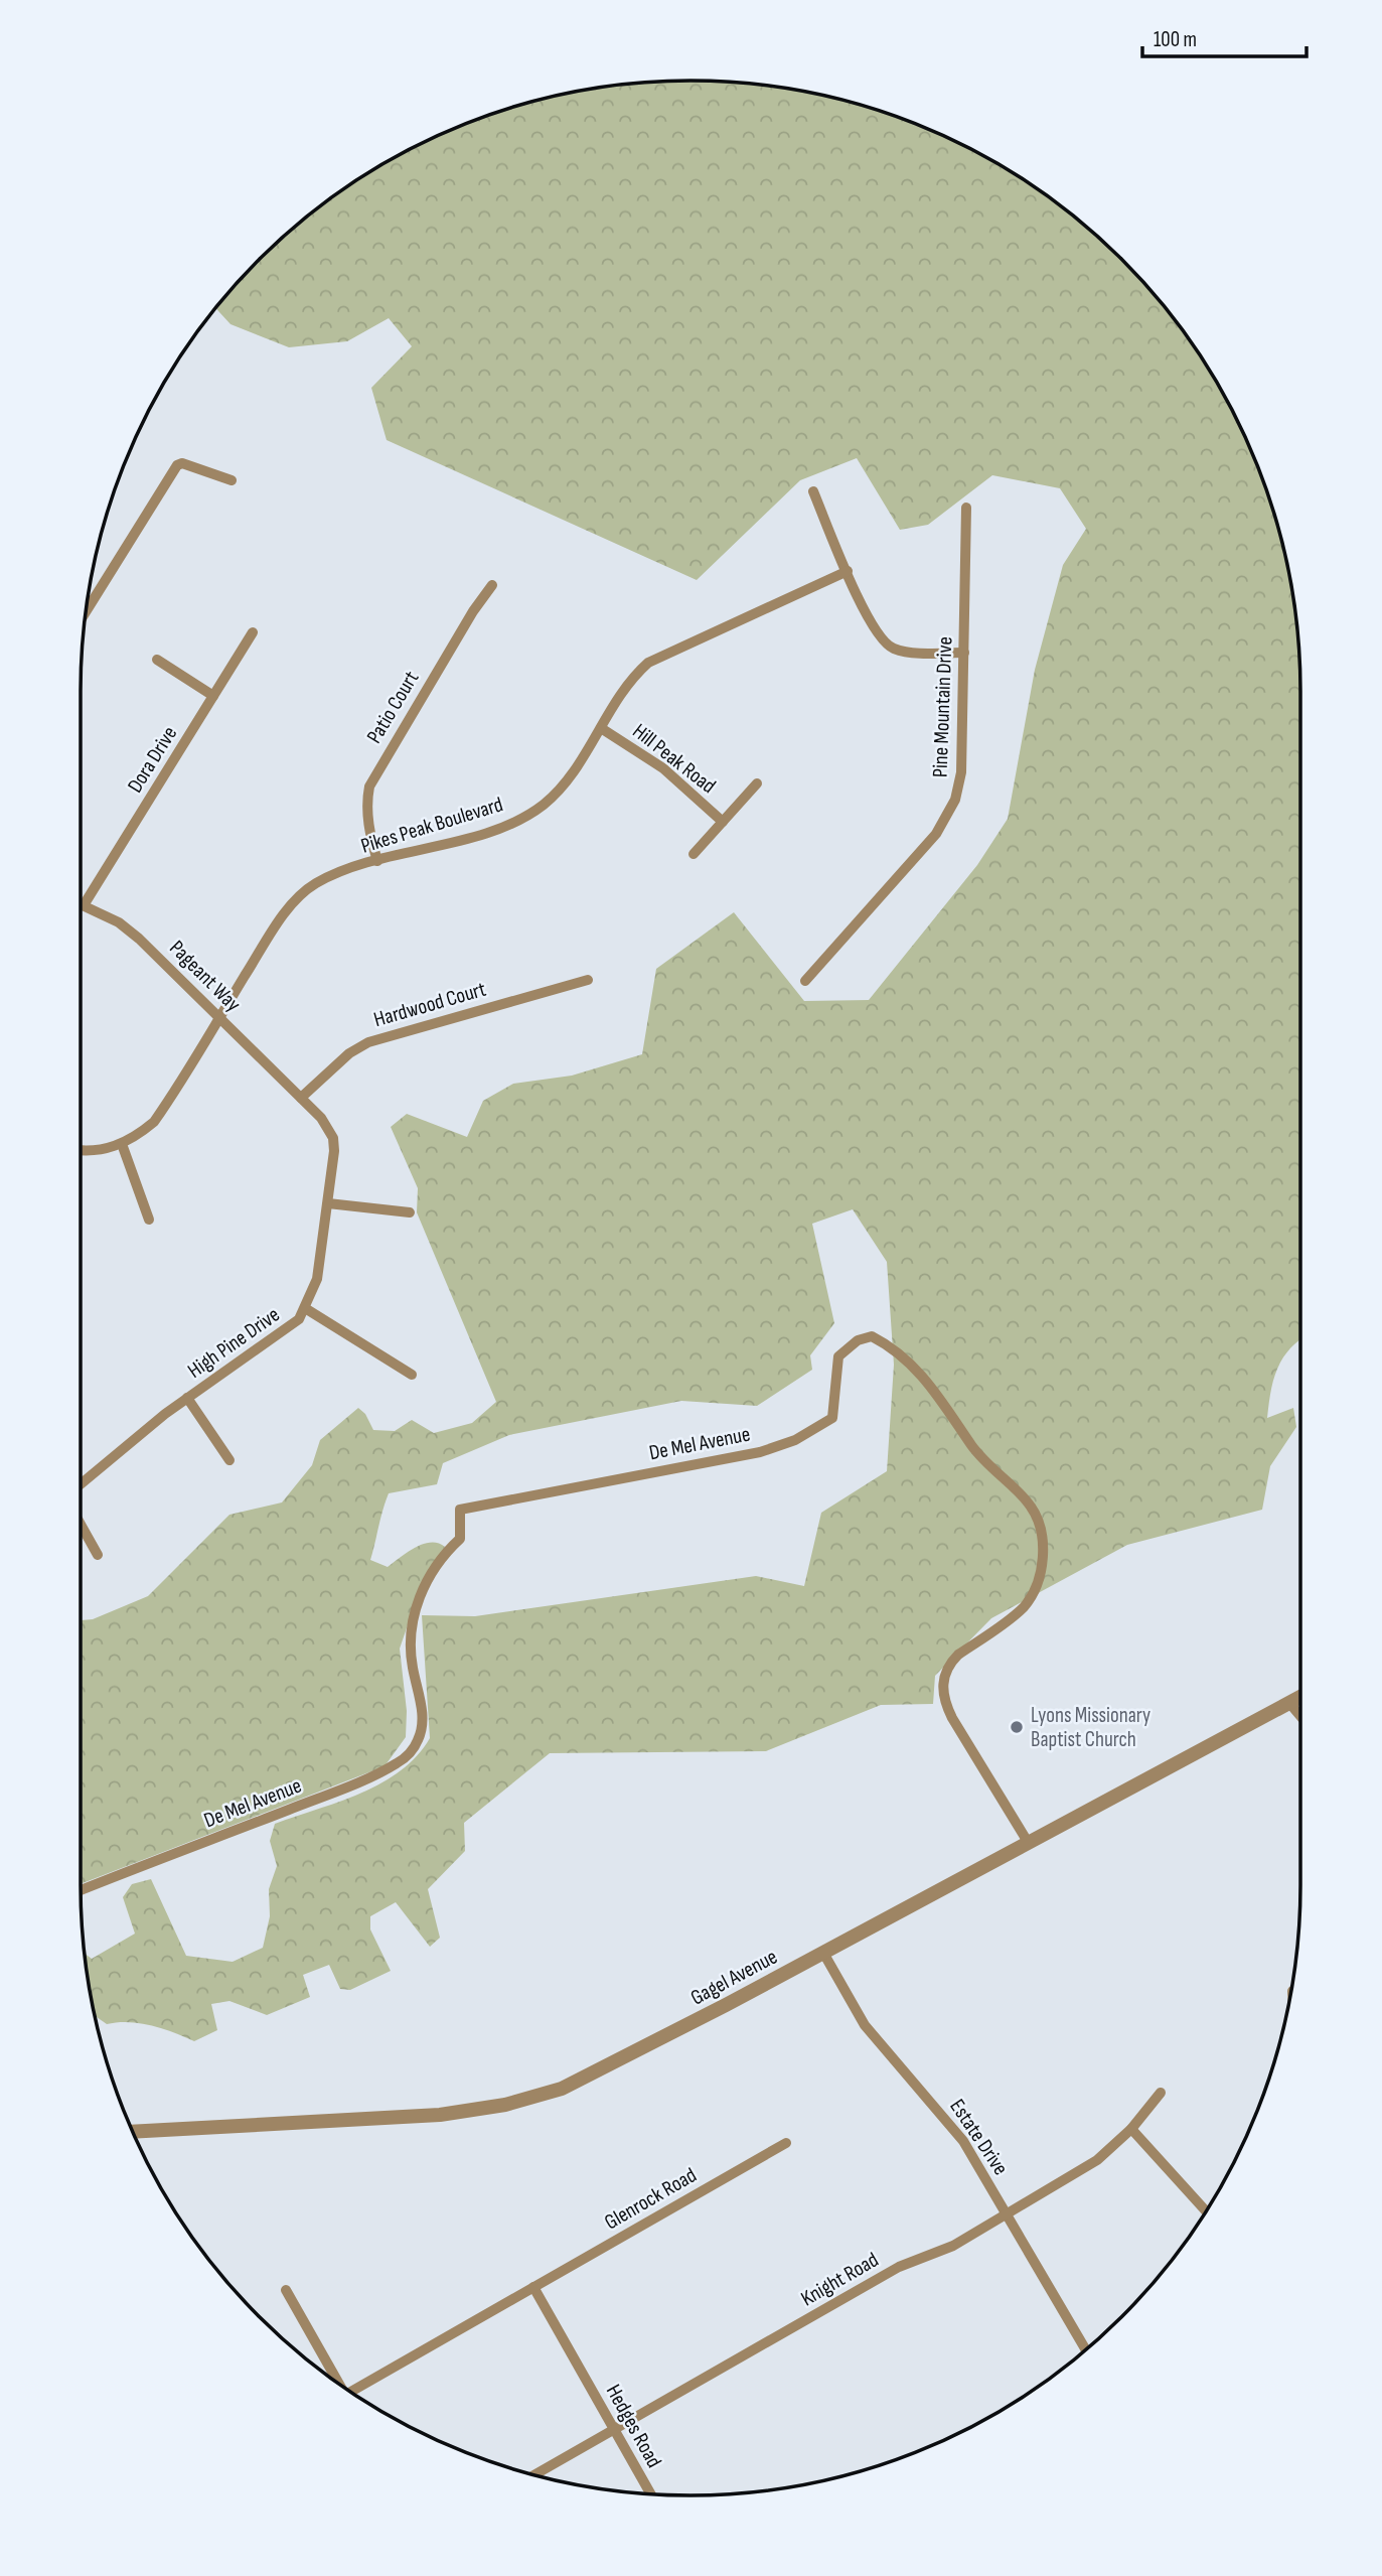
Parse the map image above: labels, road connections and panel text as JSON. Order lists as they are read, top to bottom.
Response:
{
  "streets": {
    "street": [
      "Patio Court",
      "Pine Mountain Drive",
      "Hill Peak Road",
      "Dora Drive",
      "Pikes Peak Boulevard",
      "Pageant Way",
      "Hardwood Court",
      "High Pine Drive",
      "De Mel Avenue",
      "Gagel Avenue",
      "Estate Drive",
      "Glenrock Road",
      "Knight Road",
      "Hedges Road"
    ]
  },
  "crossings": [
    ["Patio Court", "Pikes Peak Boulevard"],
    ["Hill Peak Road", "Pikes Peak Boulevard"],
    ["Dora Drive", "Pageant Way"],
    ["Pikes Peak Boulevard", "Pageant Way"],
    ["Pageant Way", "Hardwood Court"],
    ["Pageant Way", "High Pine Drive"],
    ["Hardwood Court", "High Pine Drive"],
    ["De Mel Avenue", "Gagel Avenue"],
    ["Gagel Avenue", "Estate Drive"],
    ["Estate Drive", "Knight Road"],
    ["Glenrock Road", "Hedges Road"],
    ["Knight Road", "Hedges Road"]
  ],
  "places": ["Lyons Missionary Baptist Church"],
  "scale_bar": "100 m"
}
